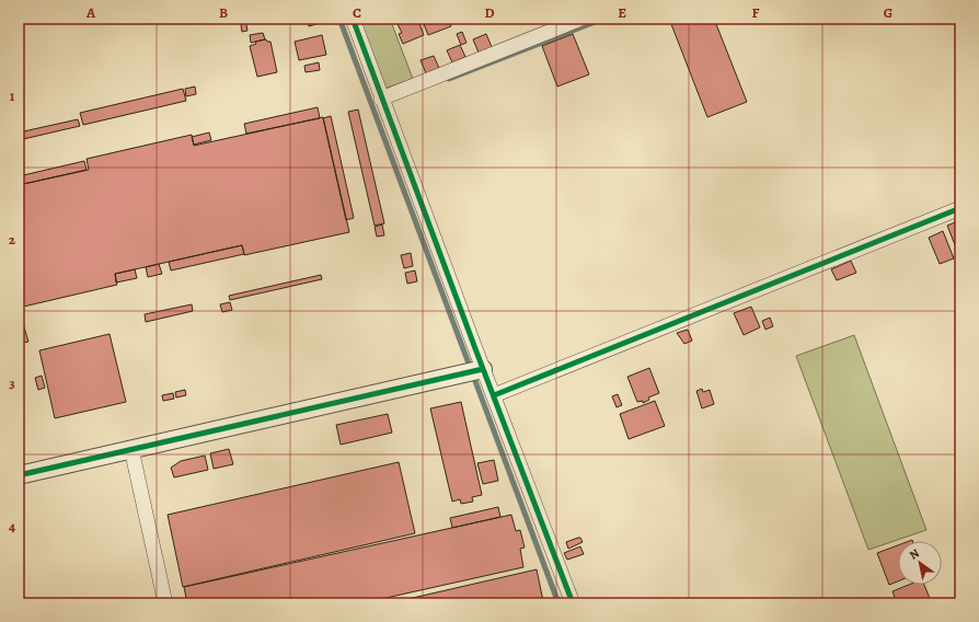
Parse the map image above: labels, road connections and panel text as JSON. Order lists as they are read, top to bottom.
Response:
{
  "north": "top left",
  "grid": {
    "columns": [
      "A",
      "B",
      "C",
      "D",
      "E",
      "F",
      "G"
    ],
    "rows": [
      "1",
      "2",
      "3",
      "4"
    ]
  }
}
